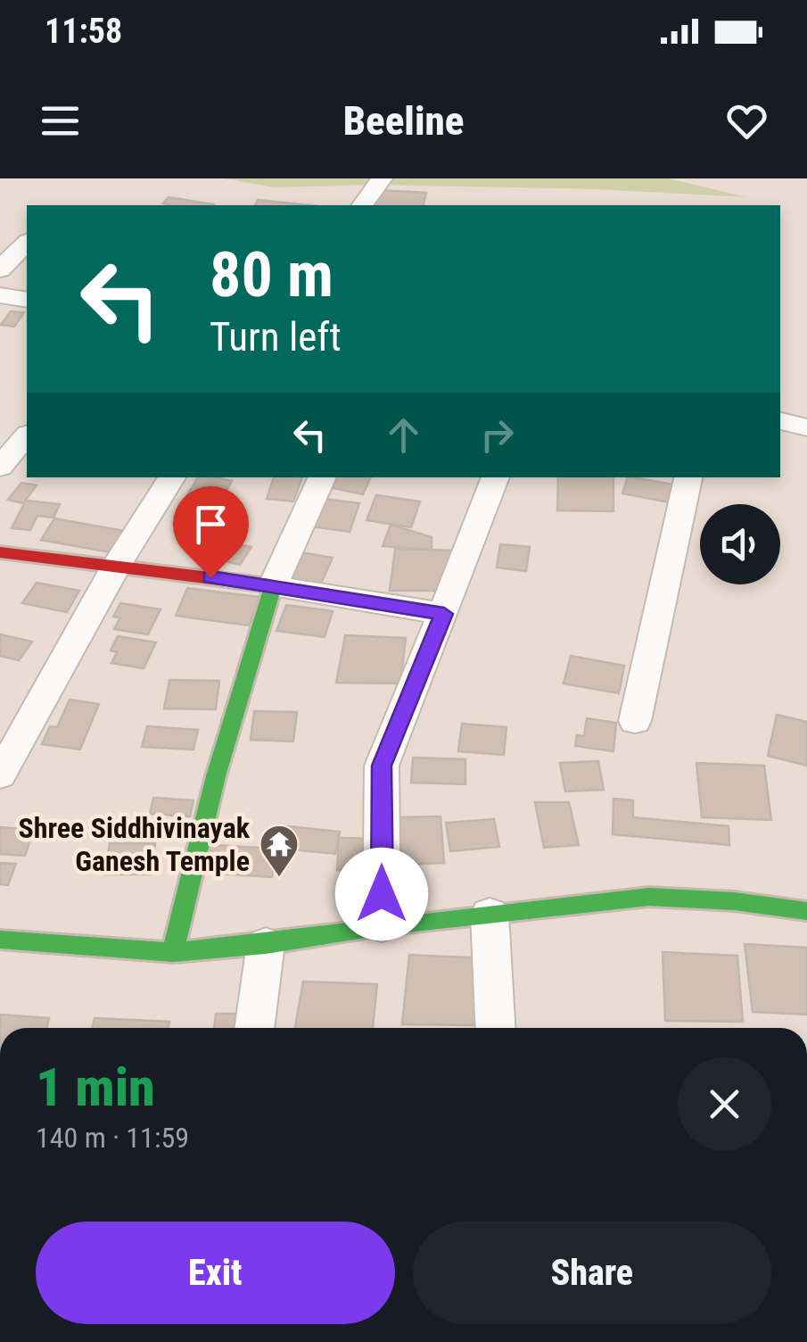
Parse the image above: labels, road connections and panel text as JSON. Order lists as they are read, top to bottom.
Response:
{
  "places": {
    "temple": ["Shree Siddhivinayak Ganesh Temple"]
  },
  "page": {
    "status": "11:58",
    "header": "Beeline",
    "turn": ["80 m", "Turn left"],
    "heading": ["1 min", "140 m · 11:59"],
    "buttons": ["Exit", "Share"]
  }
}
